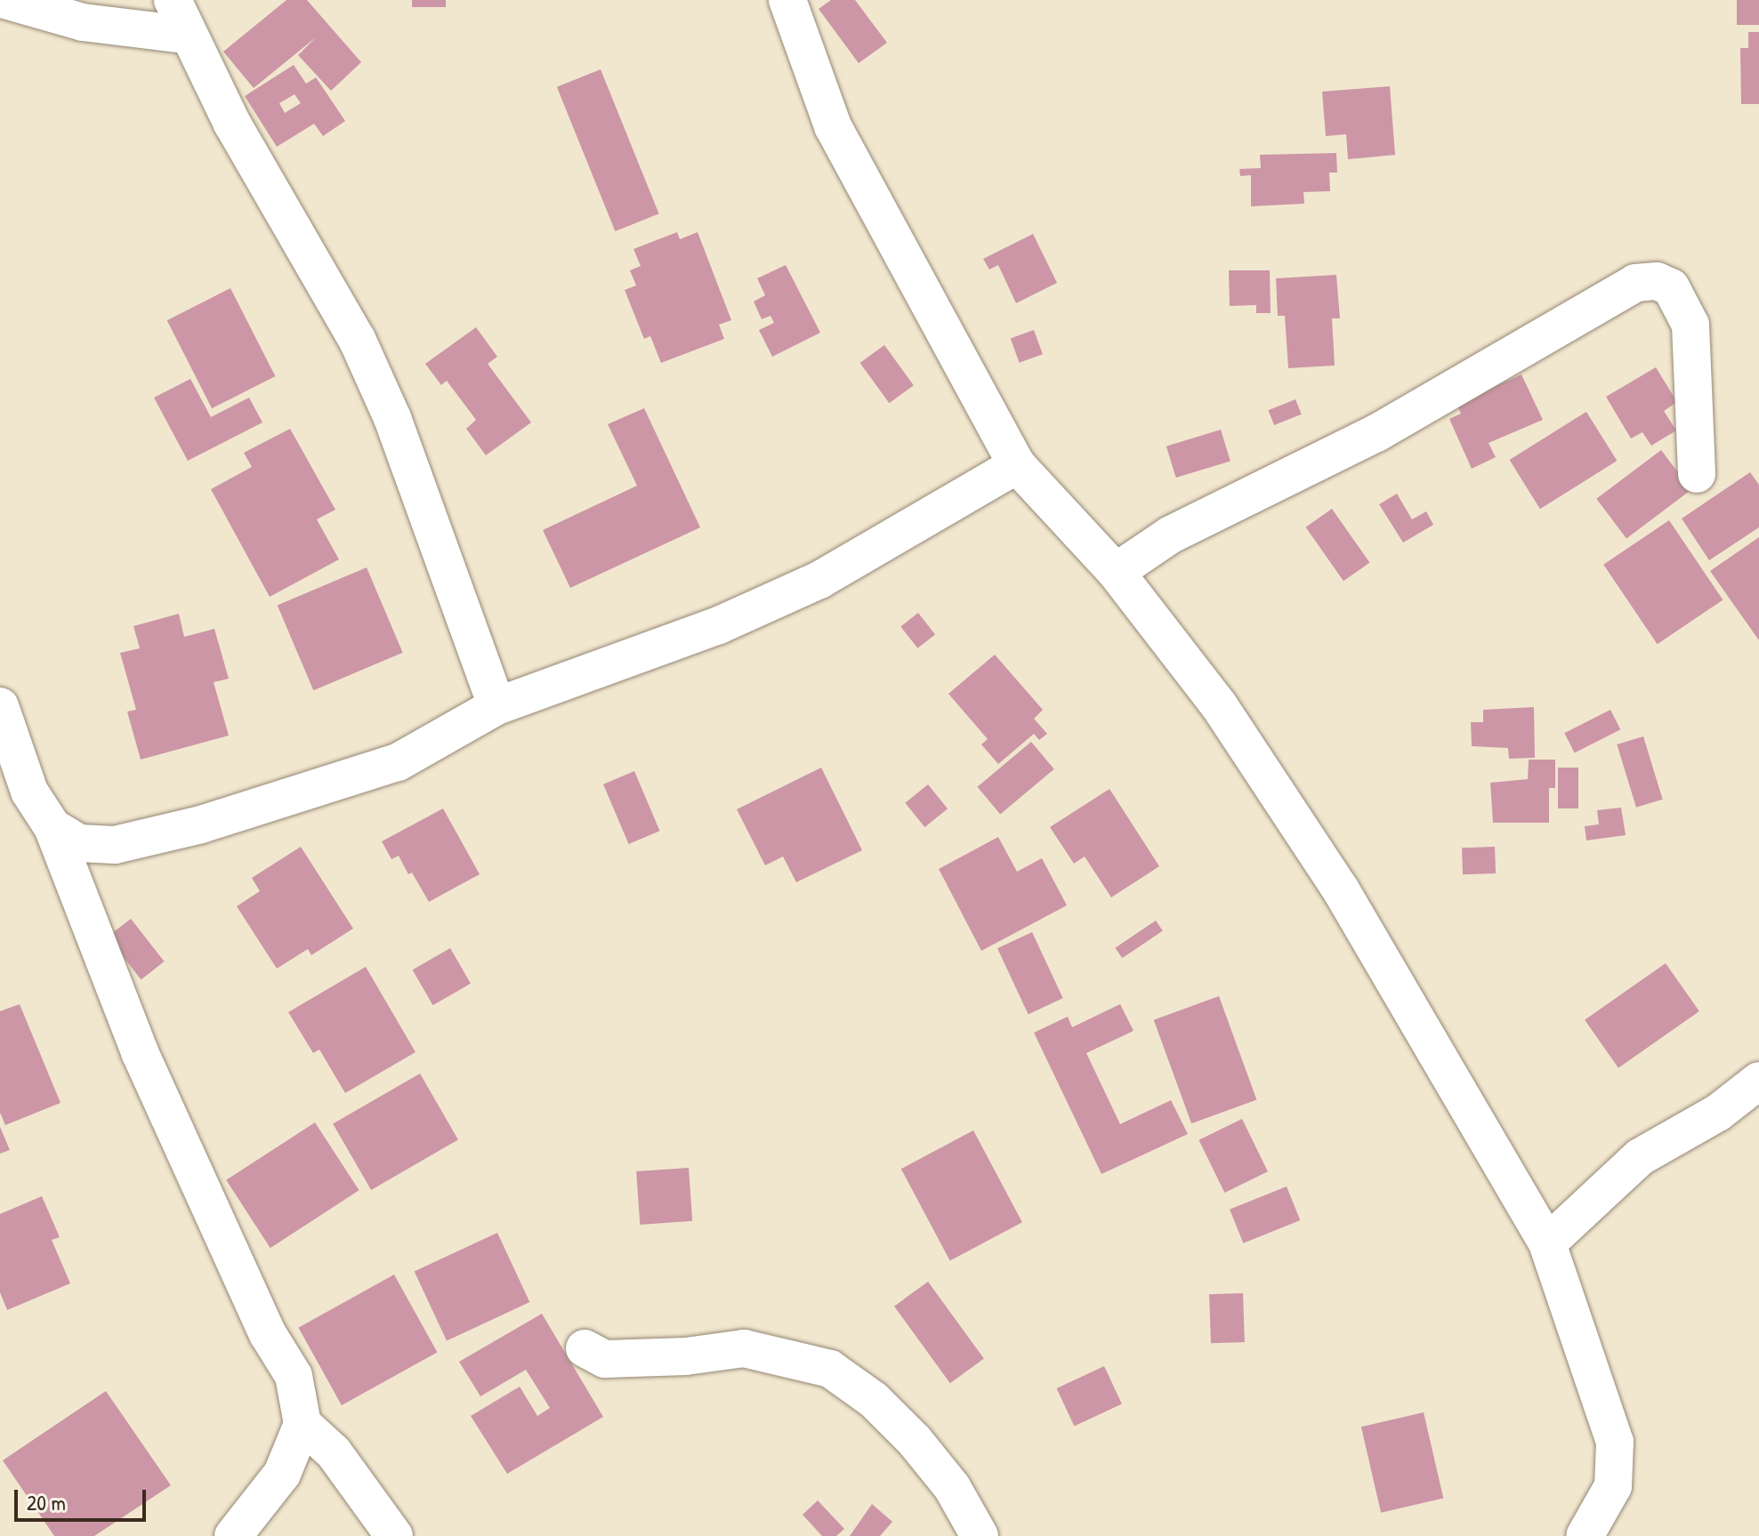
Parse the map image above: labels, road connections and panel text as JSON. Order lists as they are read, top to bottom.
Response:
{
  "scale_bar": "20 m"
}
